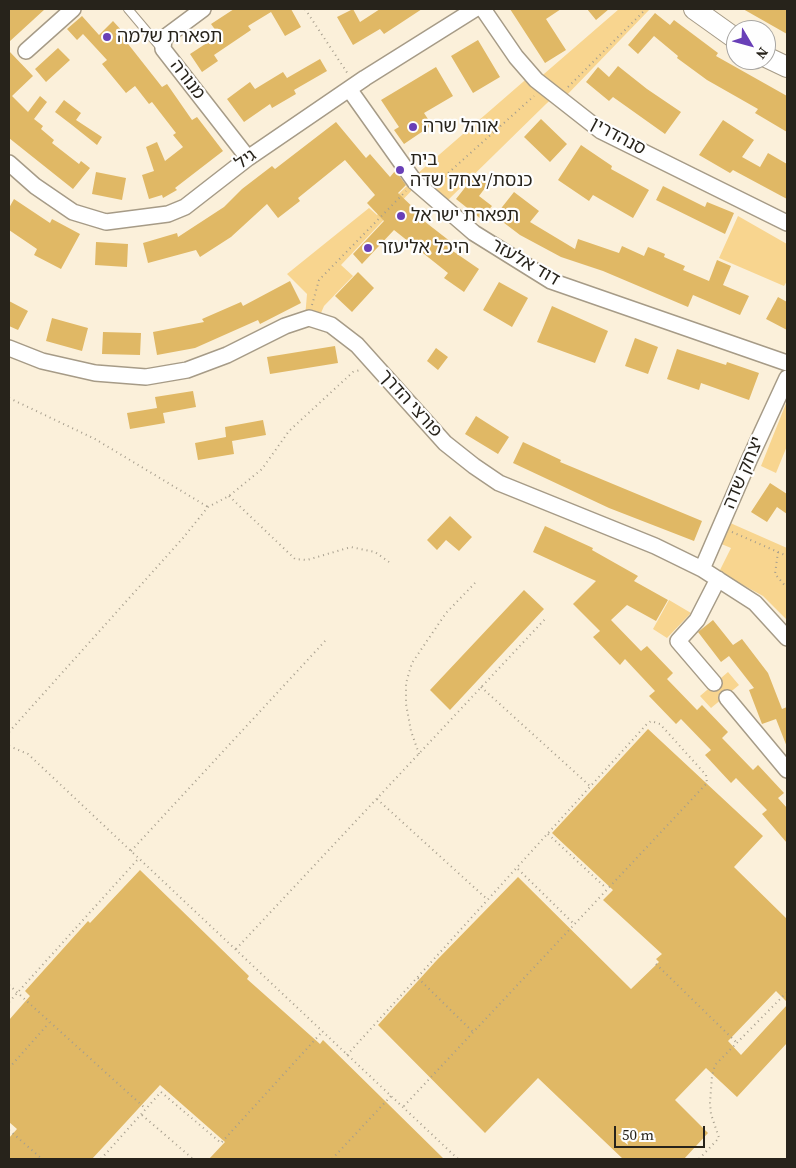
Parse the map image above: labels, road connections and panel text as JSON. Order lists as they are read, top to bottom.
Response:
{
  "streets": {
    "street": [
      "מנורה",
      "סנהדרין",
      "גיל",
      "דוד אלעזר",
      "פורצי הדרך",
      "יצחק שדה"
    ]
  },
  "crossings": [
    ["מנורה", "גיל"],
    ["גיל", "דוד אלעזר"],
    ["פורצי הדרך", "יצחק שדה"]
  ],
  "places": [
    "תפארת שלמה",
    "אוהל שרה",
    "בית כנסת/יצחק שדה",
    "תפארת ישראל",
    "היכל אליעזר"
  ],
  "scale_bar": "50 m",
  "north": "bottom right"
}
